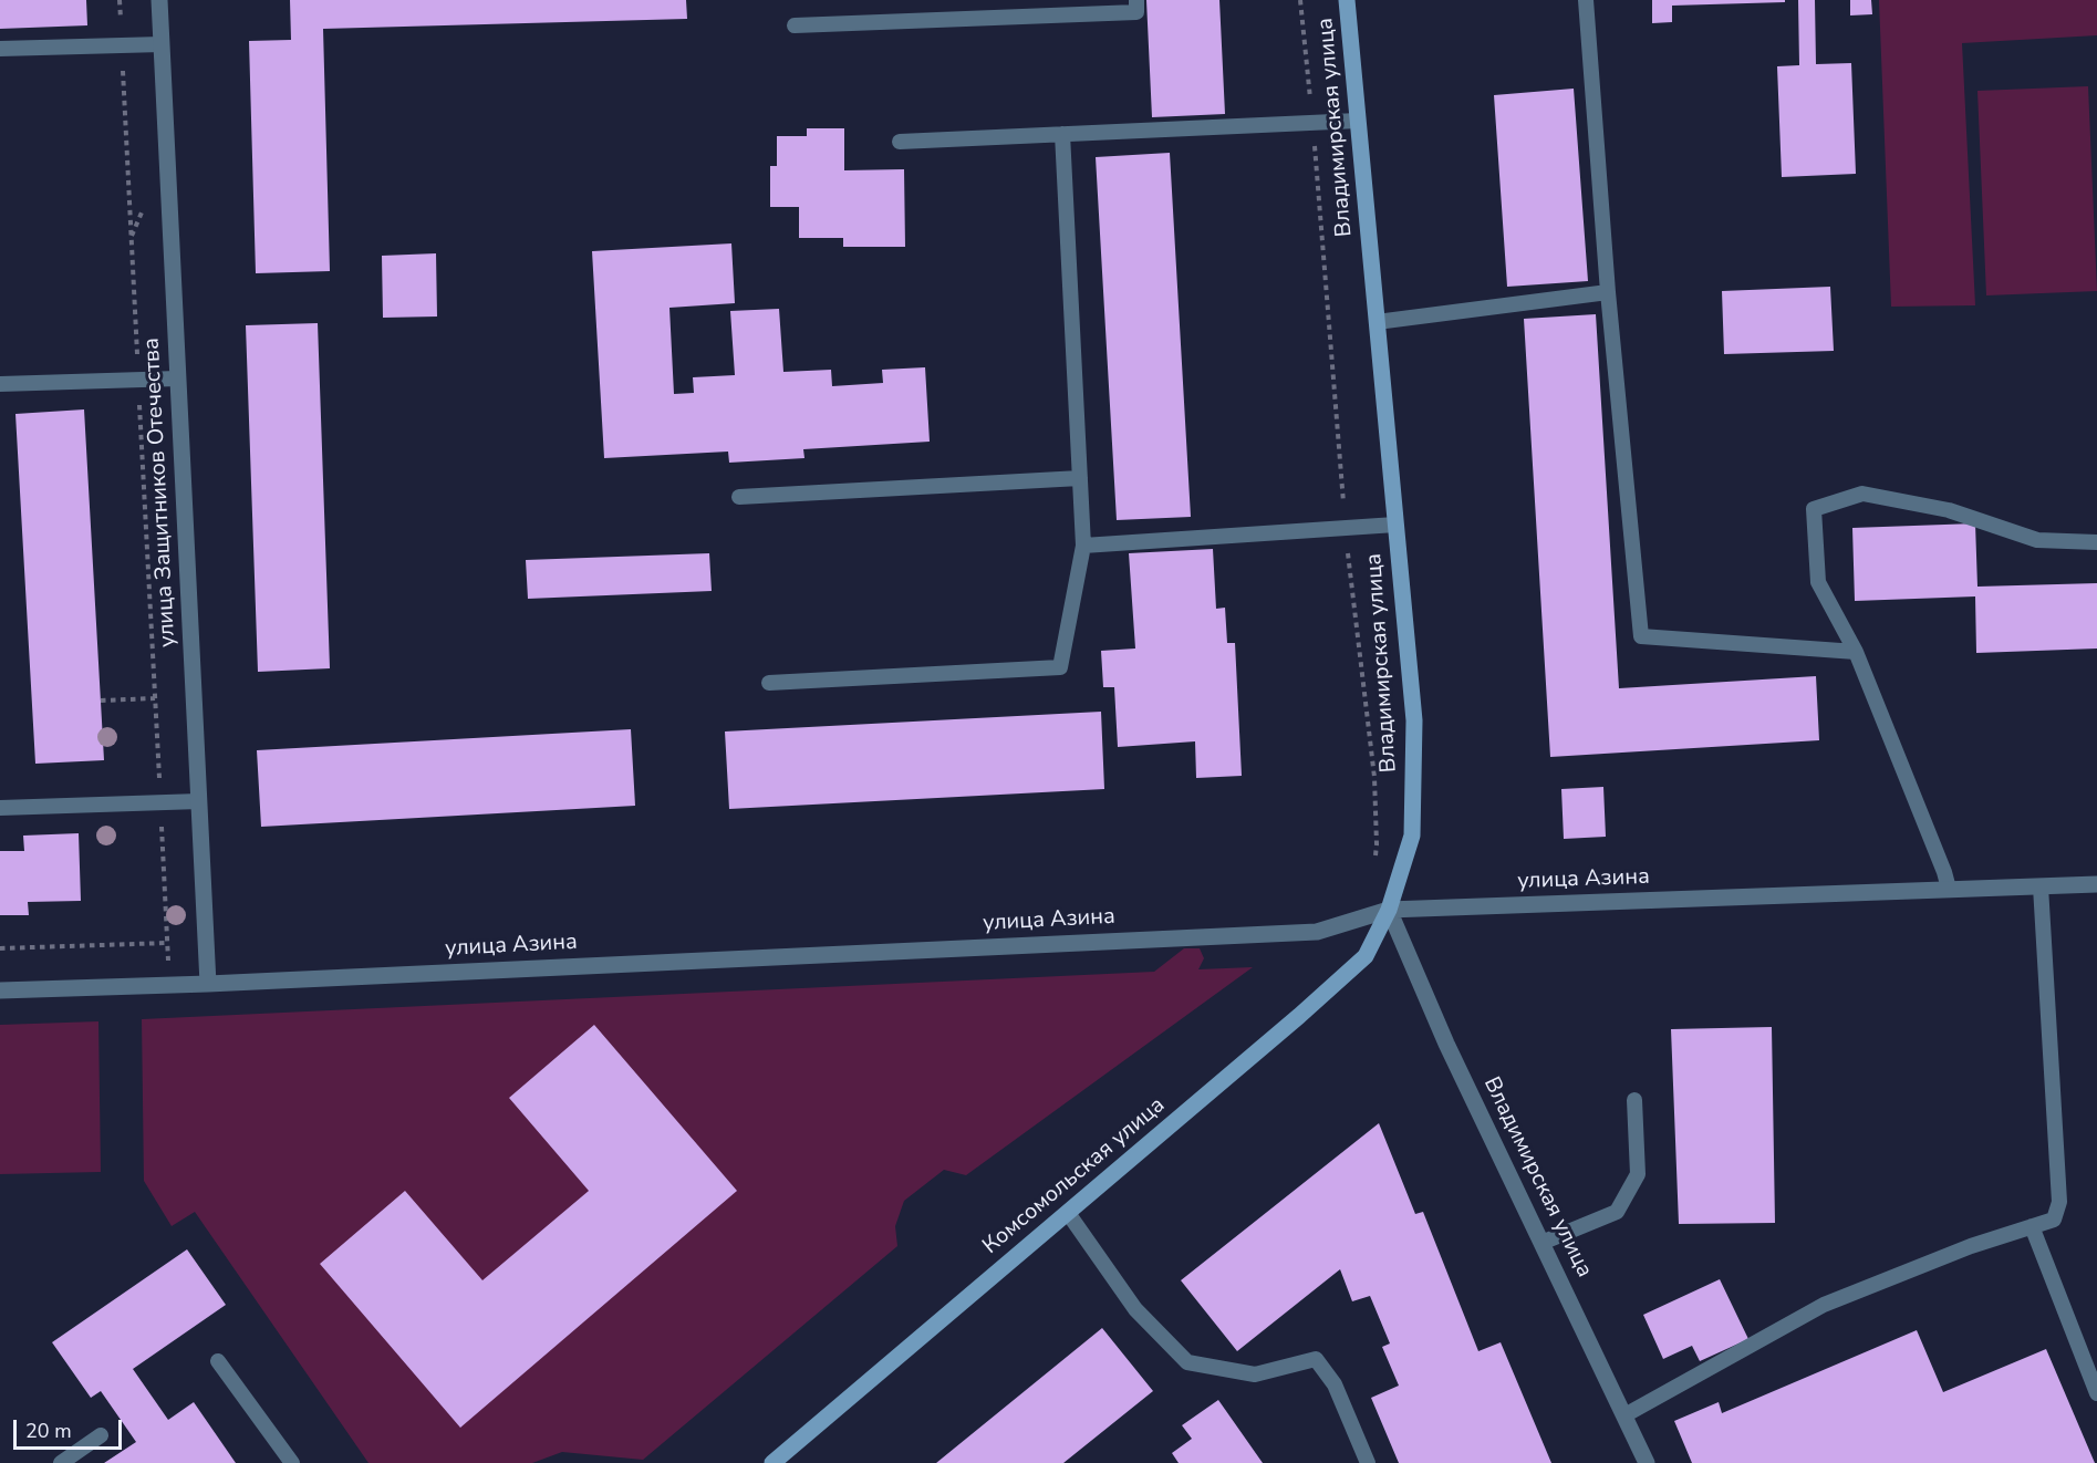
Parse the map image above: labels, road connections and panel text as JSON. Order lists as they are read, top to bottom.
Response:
{
  "streets": {
    "main road": ["Владимирская улица", "Комсомольская улица"],
    "street": ["улица Защитников Отечества", "улица Азина"]
  },
  "crossings": [
    ["Владимирская улица", "улица Азина"],
    ["Владимирская улица", "Комсомольская улица"],
    ["улица Защитников Отечества", "улица Азина"],
    ["улица Азина", "Комсомольская улица"]
  ],
  "scale_bar": "20 m"
}
